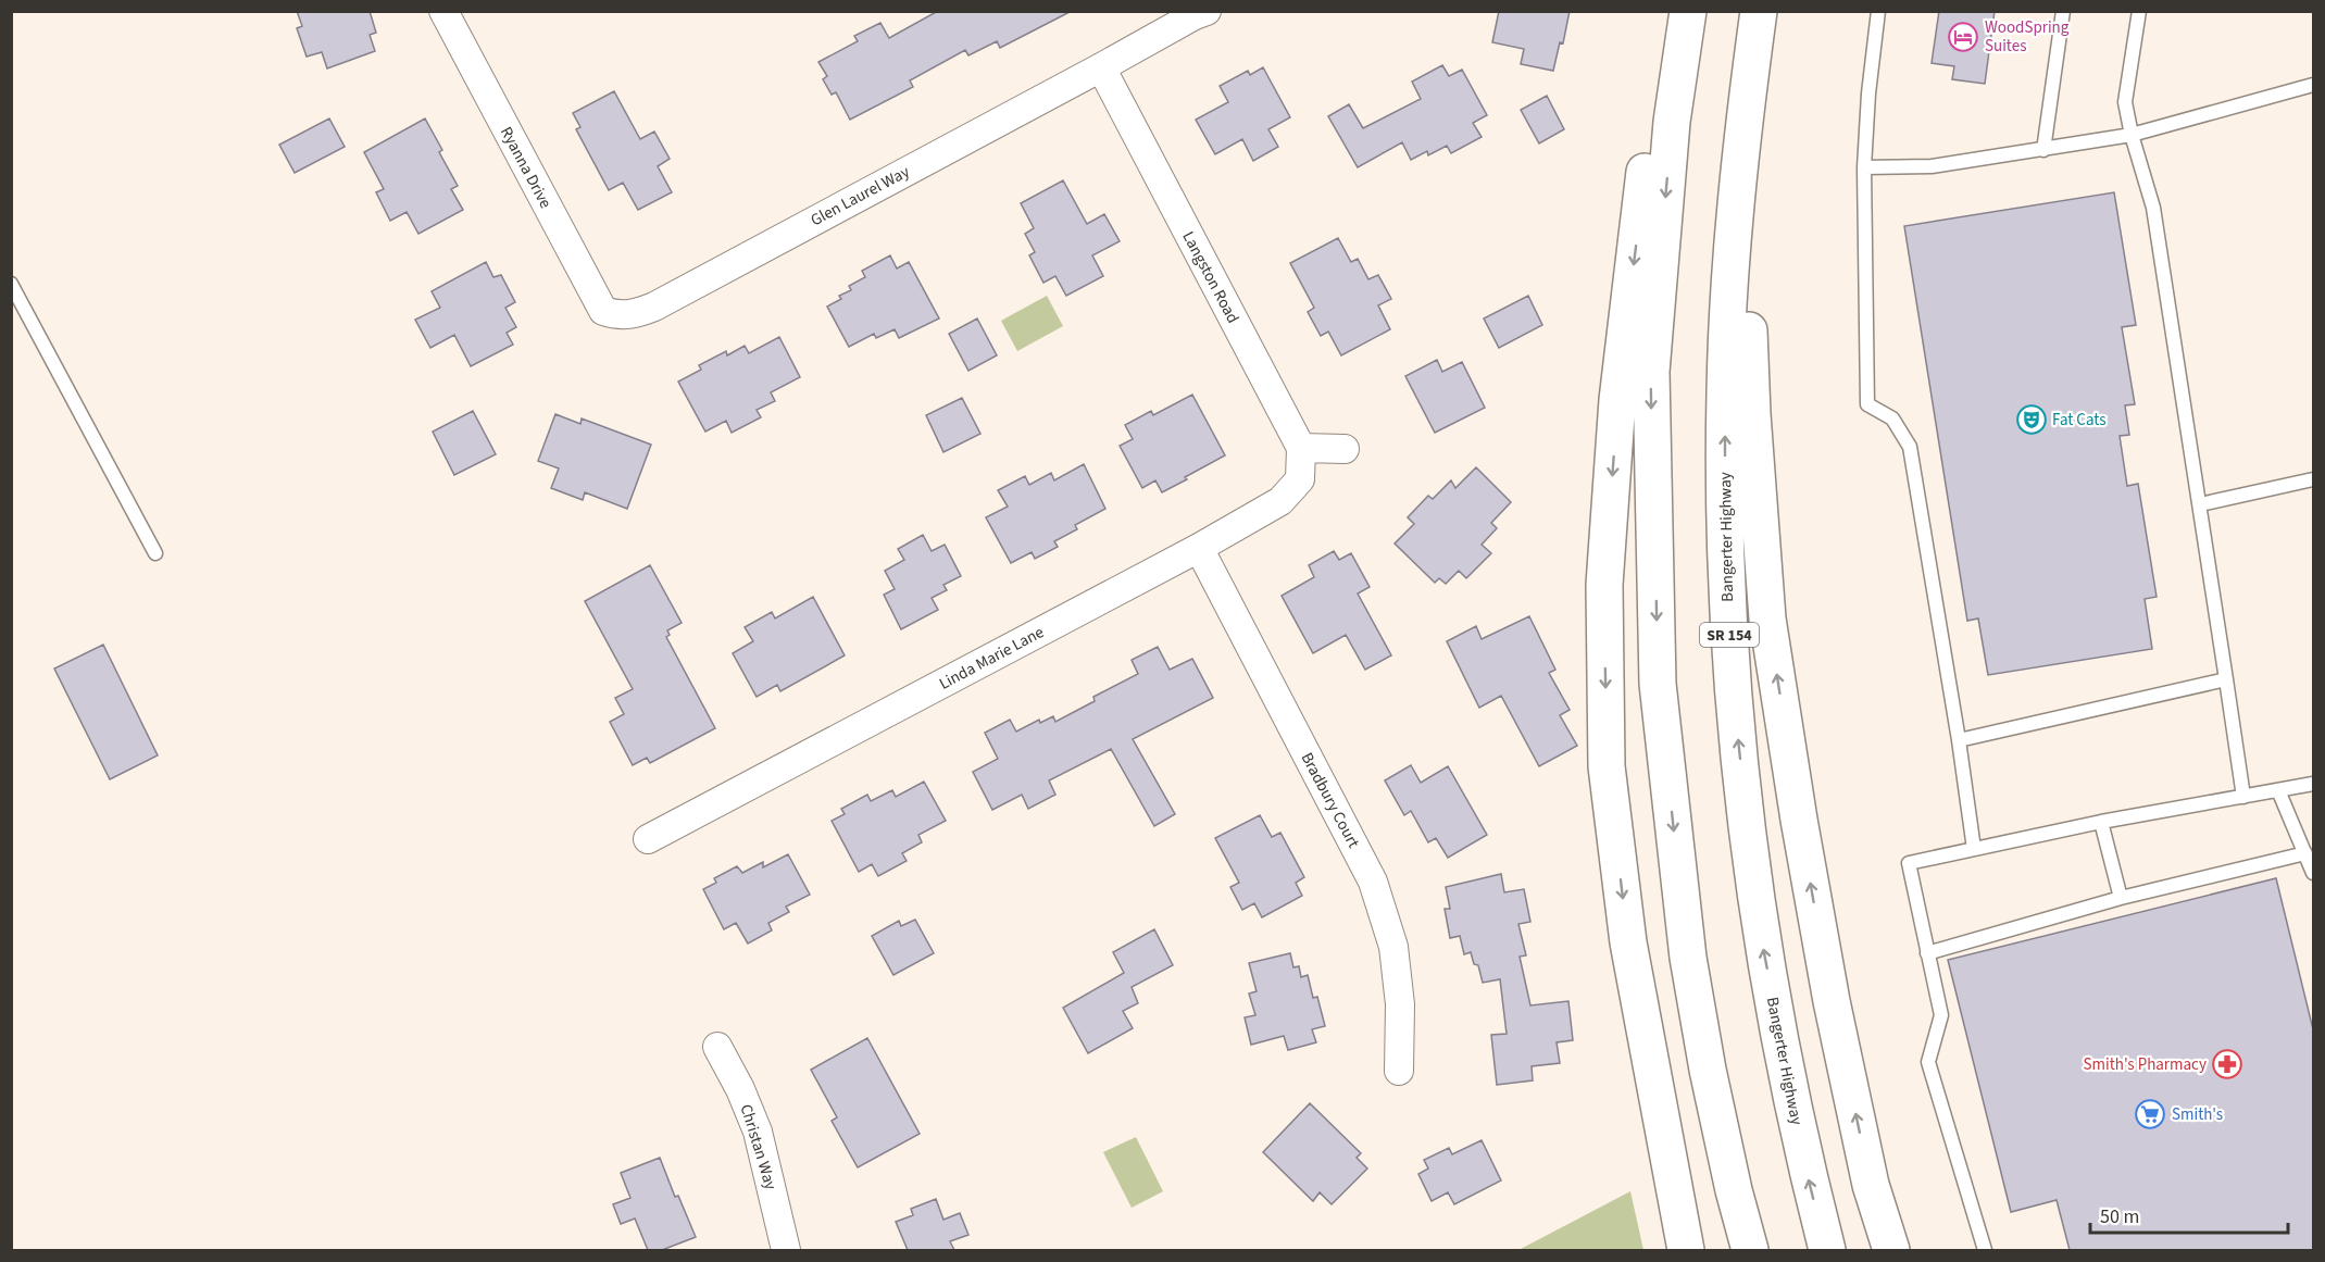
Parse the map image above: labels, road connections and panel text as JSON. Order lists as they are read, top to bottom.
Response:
{
  "streets": {
    "highway": ["Bangerter Highway", "SR 154"],
    "street": [
      "Ryanna Drive",
      "Glen Laurel Way",
      "Langston Road",
      "Linda Marie Lane",
      "Bradbury Court",
      "Christan Way"
    ]
  },
  "crossings": [
    ["Ryanna Drive", "Glen Laurel Way"],
    ["Glen Laurel Way", "Langston Road"],
    ["Langston Road", "Linda Marie Lane"],
    ["Linda Marie Lane", "Bradbury Court"]
  ],
  "places": {
    "hotel": ["WoodSpring Suites"],
    "theatre": ["Fat Cats"],
    "pharmacy": ["Smith's Pharmacy"],
    "supermarket": ["Smith's"]
  },
  "scale_bar": "50 m"
}
